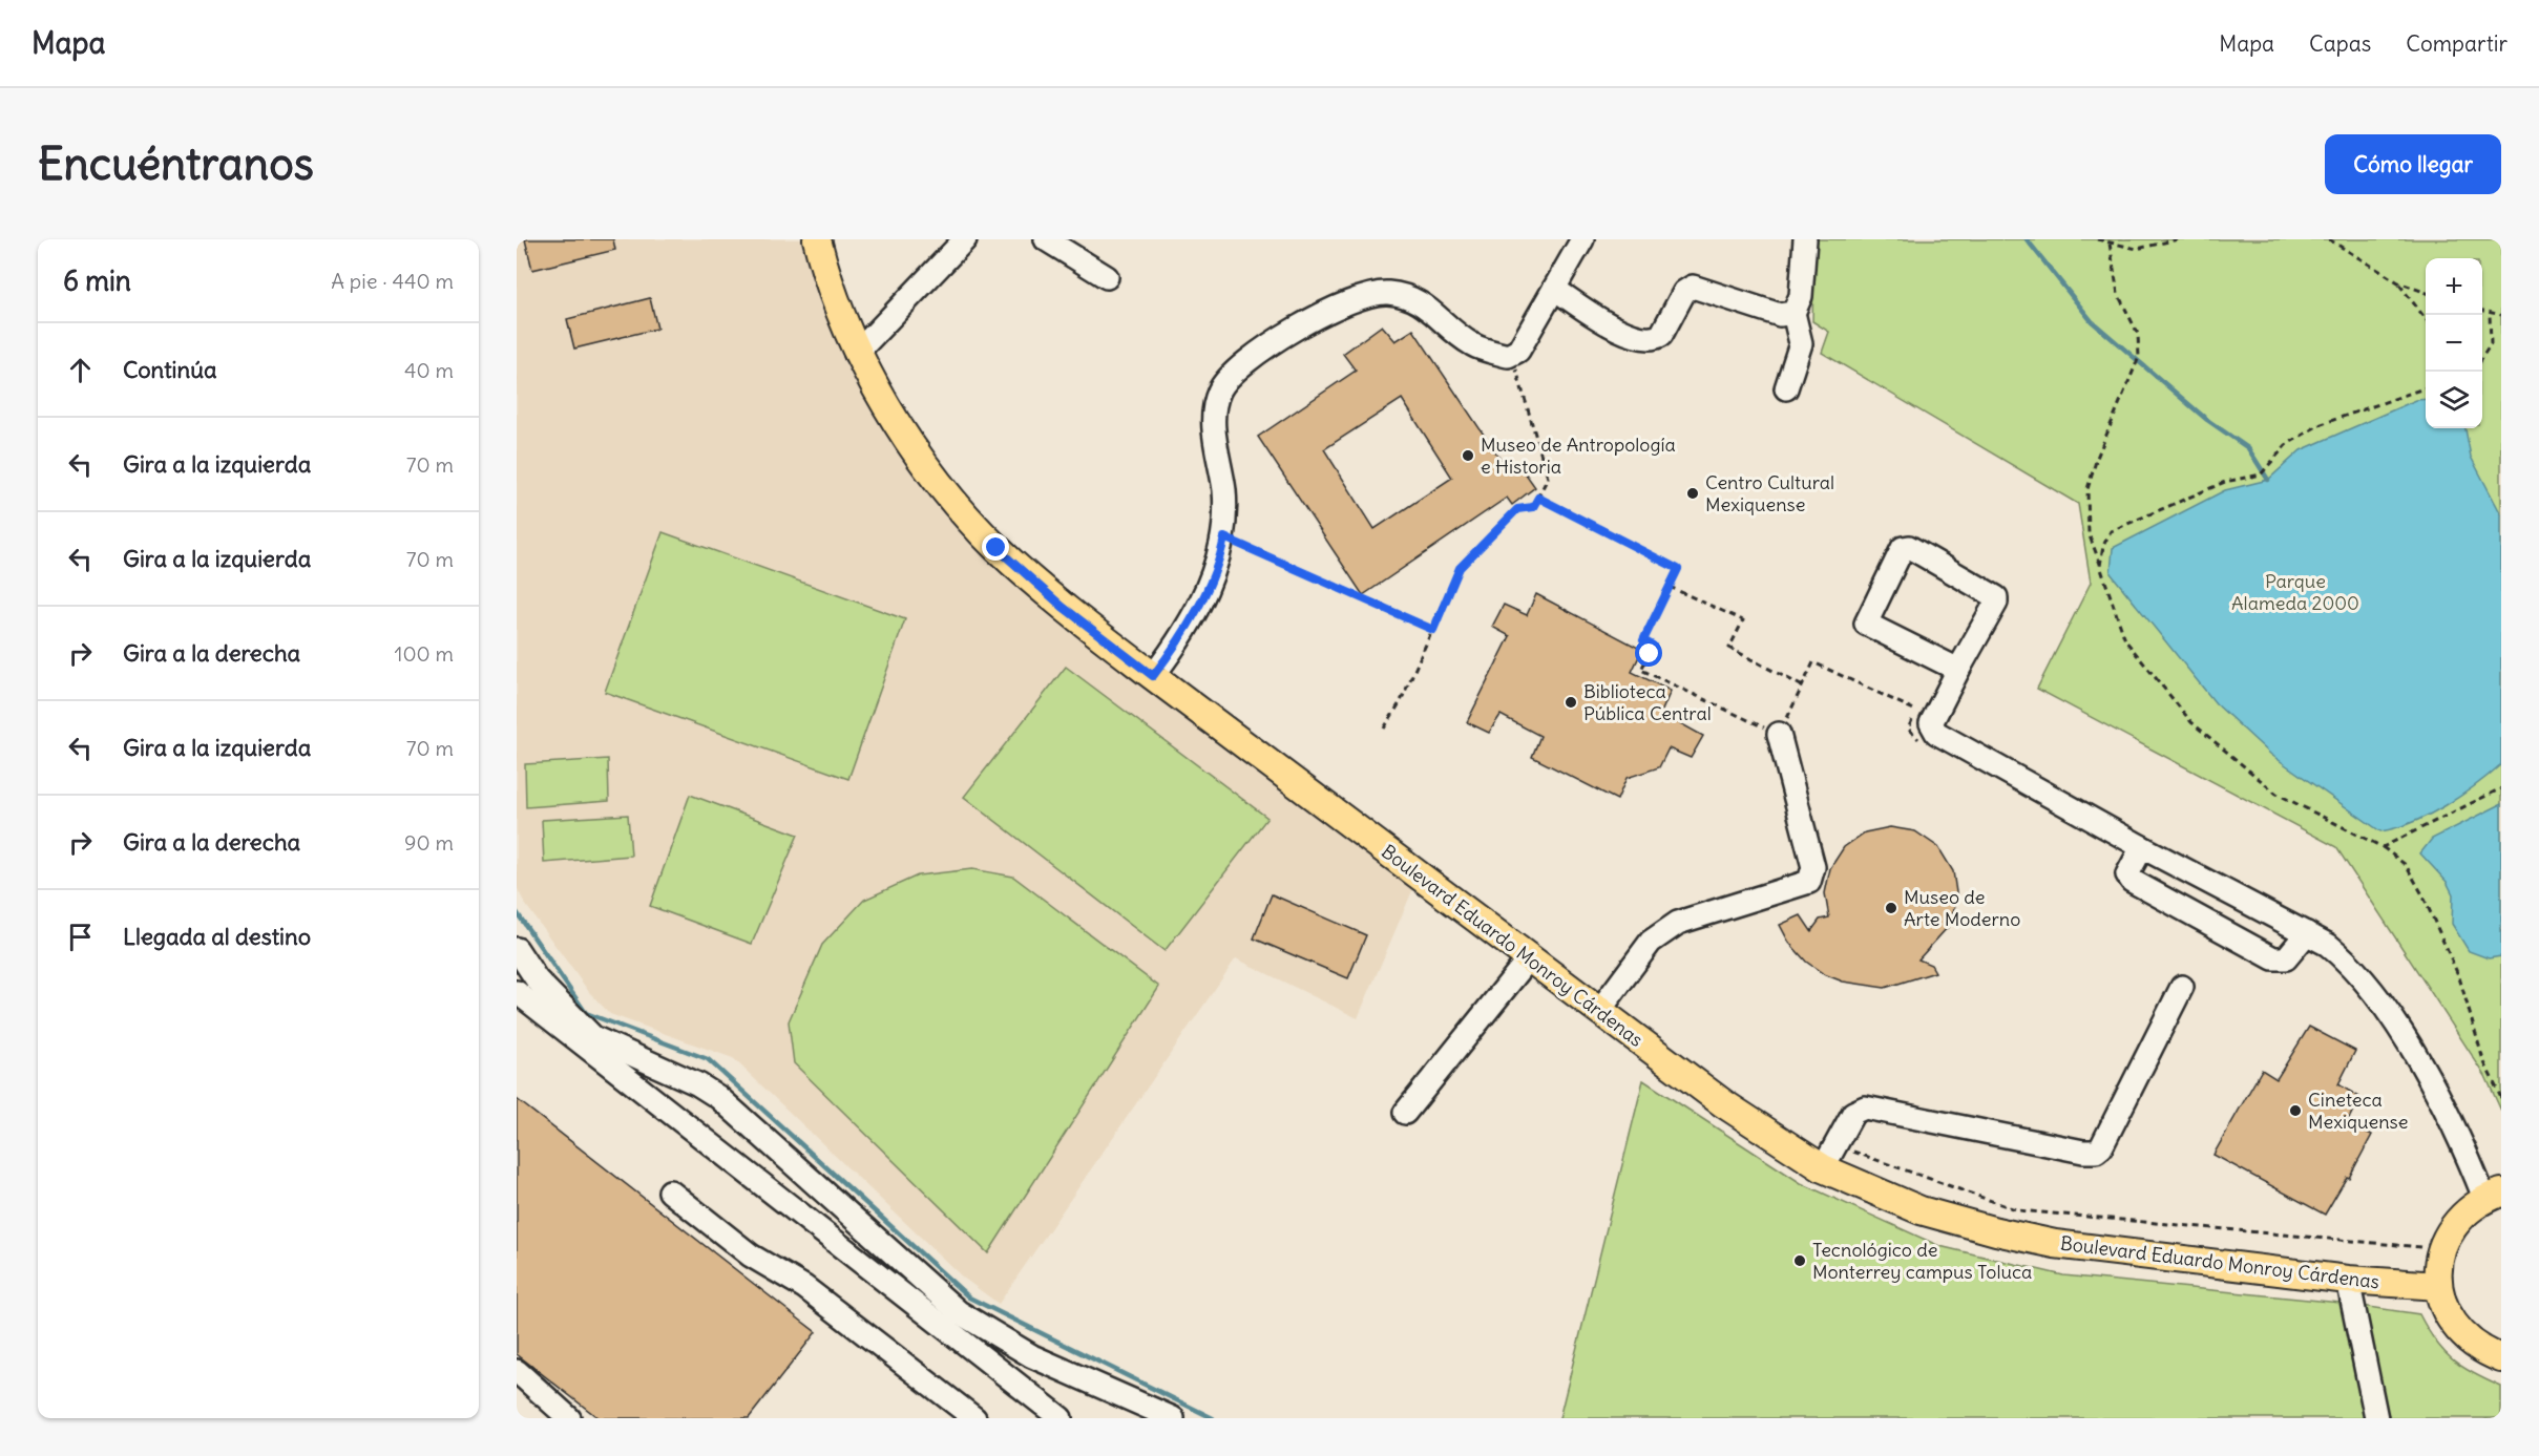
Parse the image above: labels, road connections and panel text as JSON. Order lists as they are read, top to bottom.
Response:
{
  "streets": {
    "main road": ["Boulevard Eduardo Monroy Cárdenas"]
  },
  "parks": ["Parque Alameda 2000"],
  "places": [
    "Museo de Antropología e Historia",
    "Centro Cultural Mexiquense",
    "Biblioteca Pública Central",
    "Museo de Arte Moderno",
    "Cineteca Mexiquense",
    "Tecnológico de Monterrey campus Toluca"
  ],
  "page": {
    "header": "Mapa",
    "nav": ["Mapa", "Capas", "Compartir"],
    "buttons": "Cómo llegar",
    "title": "Encuéntranos",
    "heading": ["6 min", "A pie · 440 m"],
    "map_buttons": ["+", "−"],
    "list": [
      ["Continúa", "40 m"],
      ["Gira a la izquierda", "70 m"],
      ["Gira a la izquierda", "70 m"],
      ["Gira a la derecha", "100 m"],
      ["Gira a la izquierda", "70 m"],
      ["Gira a la derecha", "90 m"],
      "Llegada al destino"
    ]
  }
}
